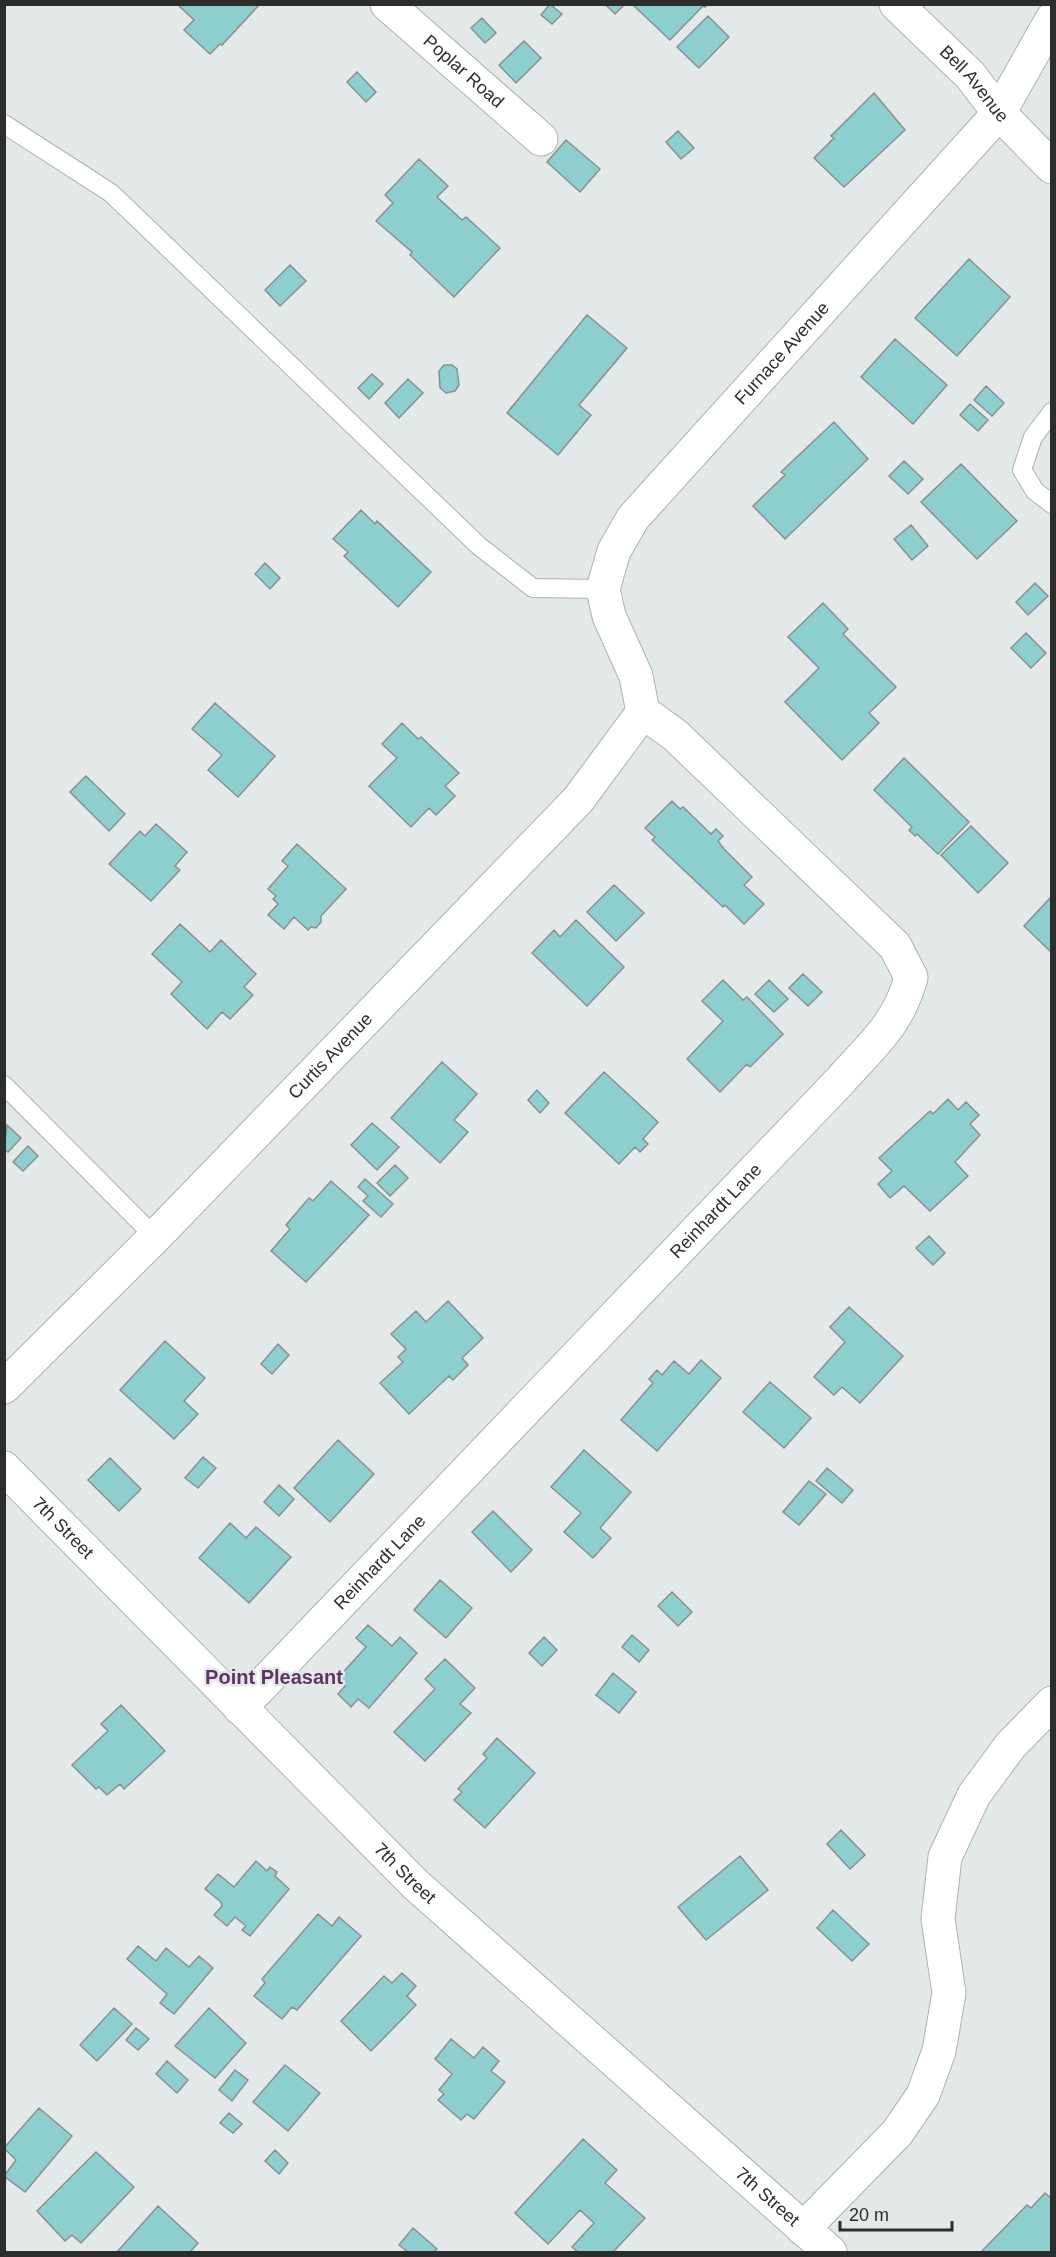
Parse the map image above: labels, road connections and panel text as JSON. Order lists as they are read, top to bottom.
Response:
{
  "streets": {
    "street": [
      "Poplar Road",
      "Bell Avenue",
      "Furnace Avenue",
      "Curtis Avenue",
      "Reinhardt Lane",
      "7th Street"
    ]
  },
  "crossings": [
    ["Bell Avenue", "Furnace Avenue"],
    ["Furnace Avenue", "Curtis Avenue"],
    ["Furnace Avenue", "Reinhardt Lane"],
    ["Curtis Avenue", "Reinhardt Lane"],
    ["Reinhardt Lane", "7th Street"]
  ],
  "districts": ["Point Pleasant"],
  "scale_bar": "20 m"
}
